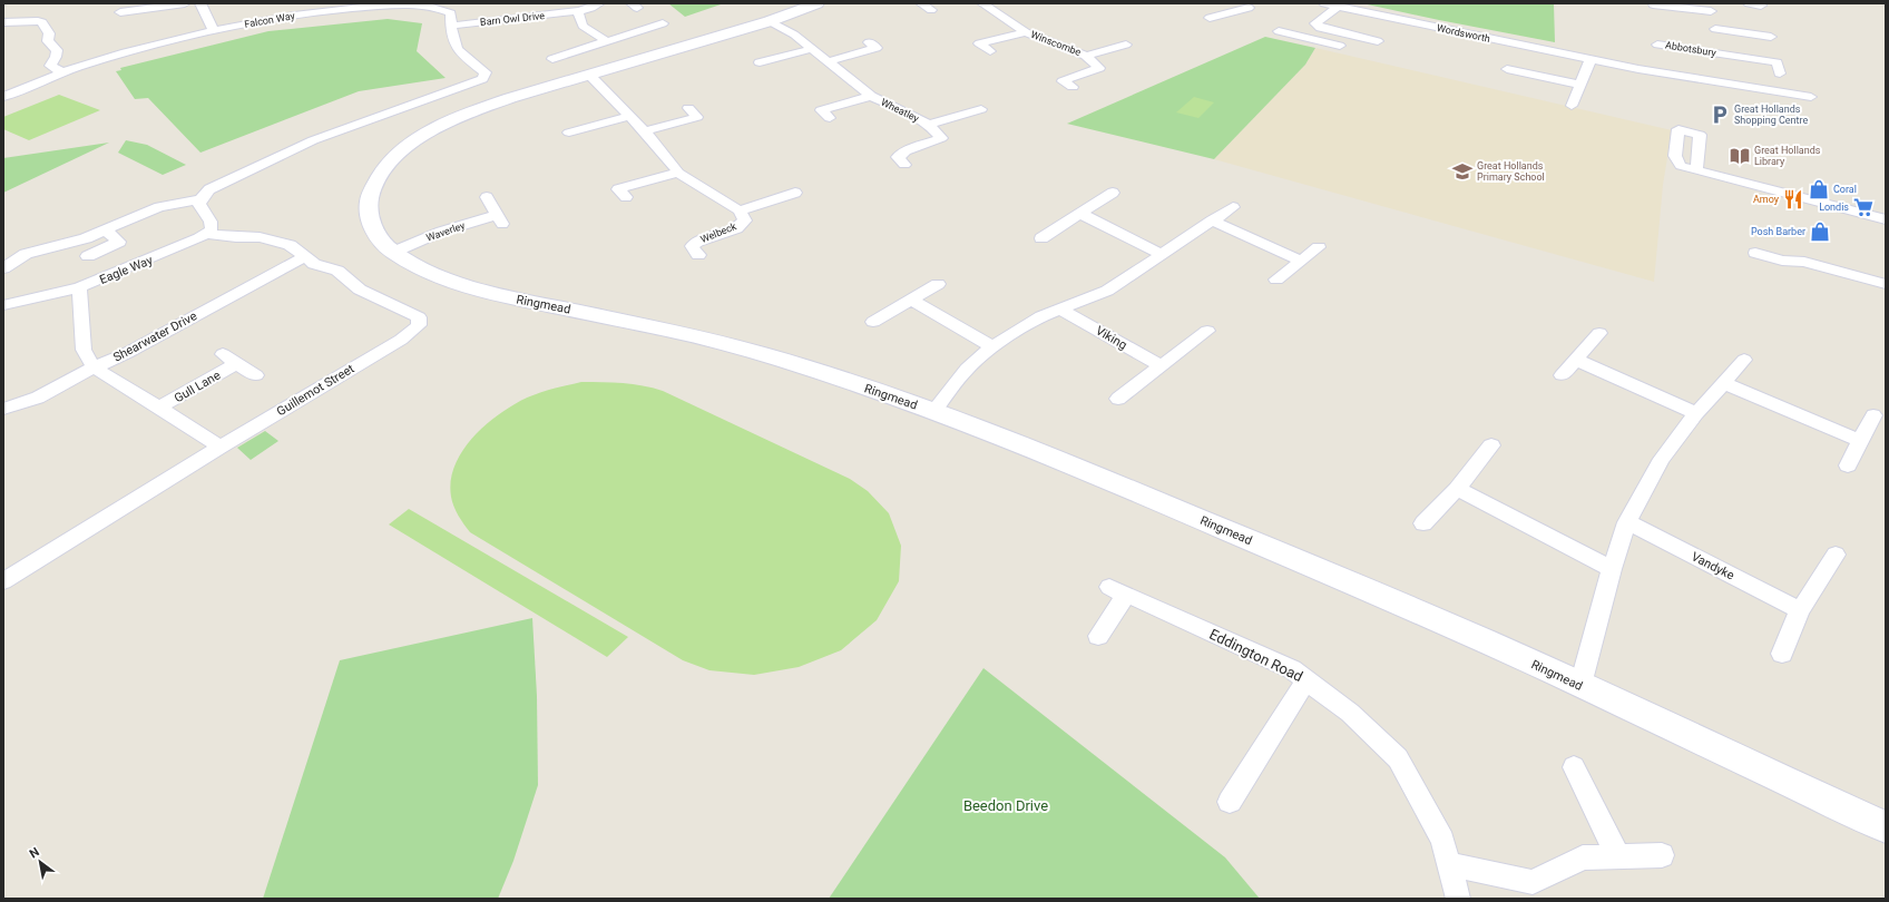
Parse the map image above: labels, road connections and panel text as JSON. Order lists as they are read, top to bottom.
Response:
{
  "streets": {
    "street": [
      "Barn Owl Drive",
      "Falcon Way",
      "Wordsworth",
      "Winscombe",
      "Abbotsbury",
      "Wheatley",
      "Waverley",
      "Welbeck",
      "Eagle Way",
      "Ringmead",
      "Shearwater Drive",
      "Viking",
      "Gull Lane",
      "Guillemot Street",
      "Vandyke",
      "Eddington Road"
    ]
  },
  "crossings": [
    ["Barn Owl Drive", "Falcon Way"],
    ["Wheatley", "Ringmead"],
    ["Waverley", "Ringmead"],
    ["Welbeck", "Ringmead"],
    ["Eagle Way", "Guillemot Street"],
    ["Shearwater Drive", "Gull Lane"],
    ["Shearwater Drive", "Guillemot Street"],
    ["Gull Lane", "Guillemot Street"]
  ],
  "parks": ["Beedon Drive"],
  "places": {
    "parking": ["Great Hollands Shopping Centre"],
    "library": ["Great Hollands Library"],
    "school or university": ["Great Hollands Primary School"],
    "shop": ["Coral", "Posh Barber"],
    "restaurant": ["Amoy"],
    "supermarket": ["Londis"]
  },
  "north": "top left"
}
